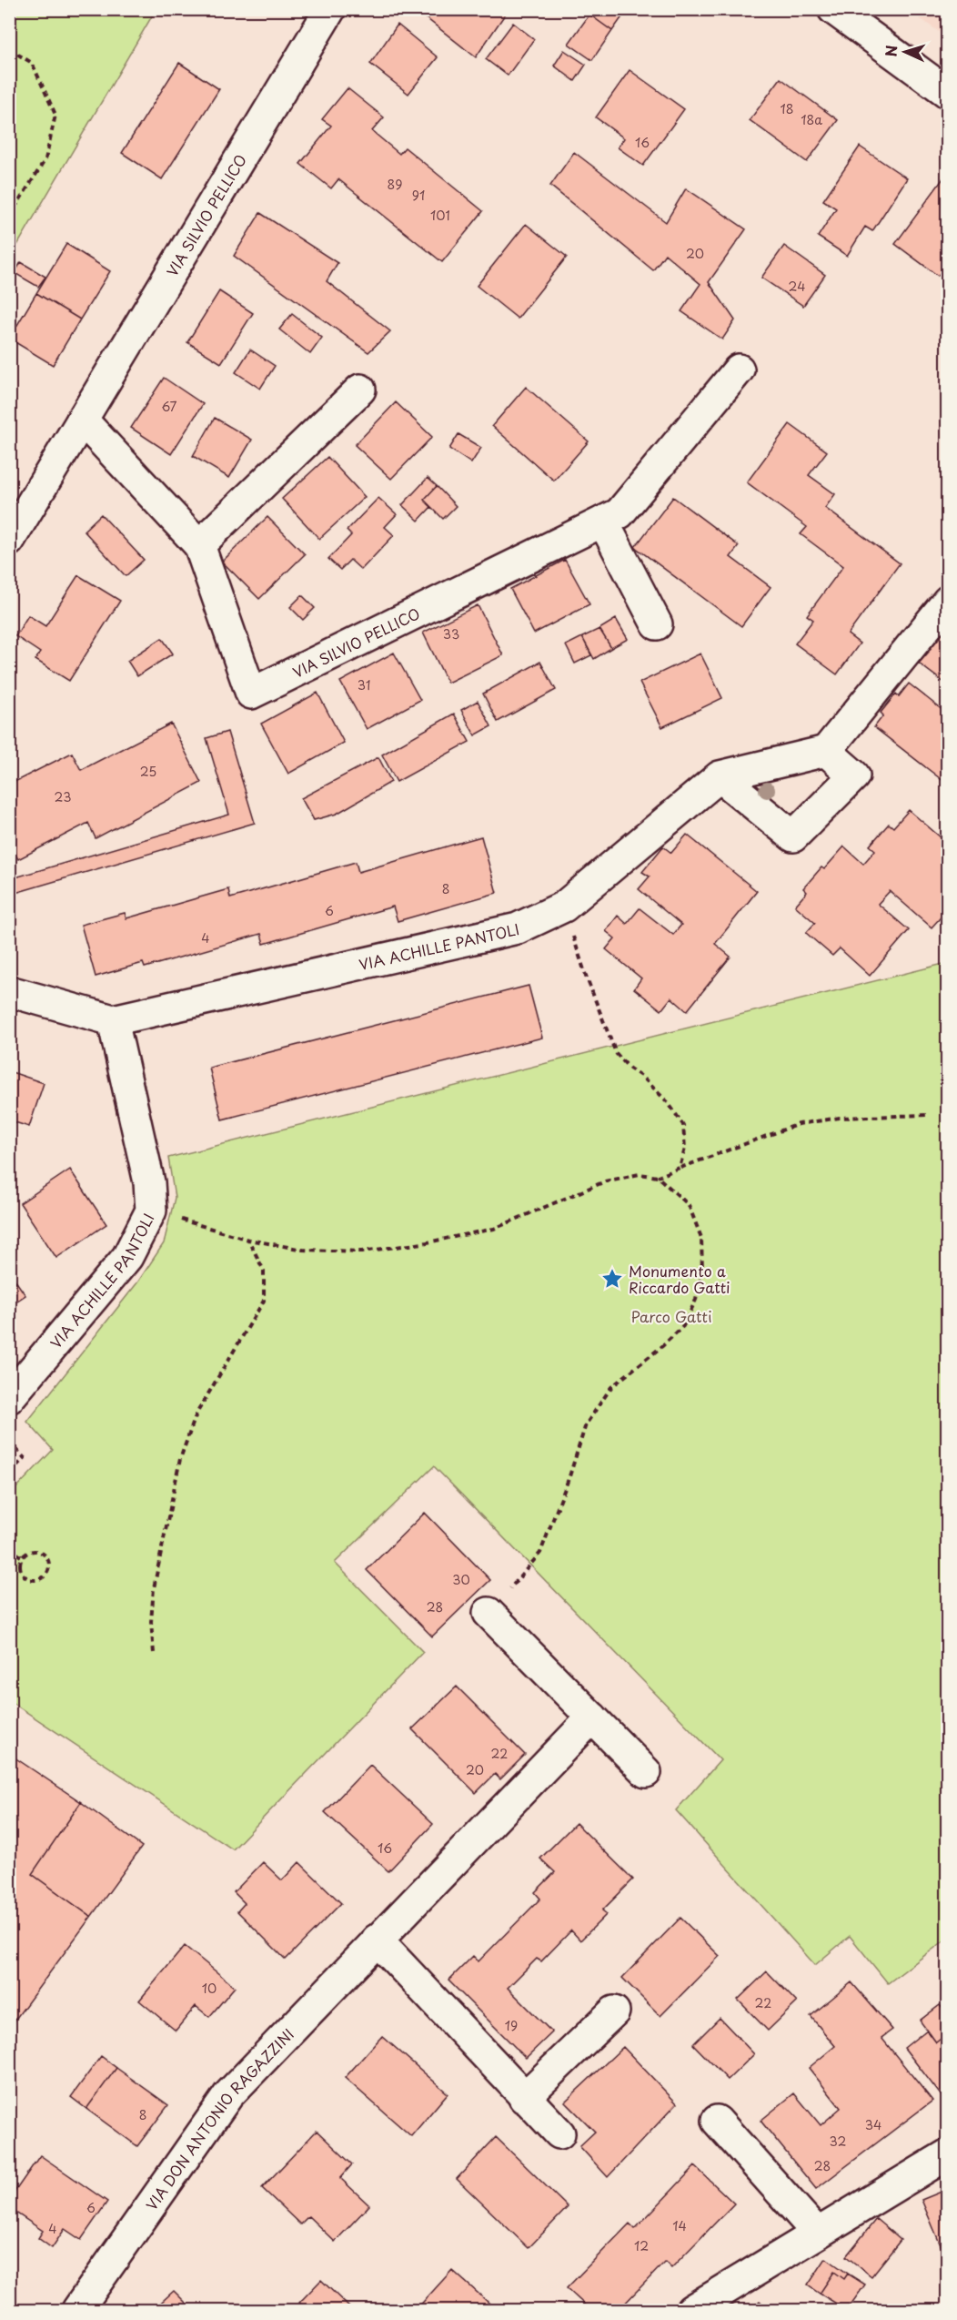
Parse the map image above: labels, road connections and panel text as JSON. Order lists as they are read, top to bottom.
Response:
{
  "streets": {
    "street": ["VIA SILVIO PELLICO", "VIA ACHILLE PANTOLI", "VIA DON ANTONIO RAGAZZINI"]
  },
  "parks": ["Parco Gatti"],
  "places": {
    "place": ["Monumento a Riccardo Gatti"]
  },
  "house_numbers": [
    "18",
    "18a",
    "16",
    "89",
    "91",
    "101",
    "20",
    "24",
    "67",
    "33",
    "31",
    "25",
    "23",
    "8",
    "6",
    "4",
    "30",
    "28",
    "22",
    "20",
    "16",
    "10",
    "22",
    "19",
    "8",
    "34",
    "32",
    "28",
    "6",
    "14",
    "4",
    "12"
  ],
  "north": "left"
}
